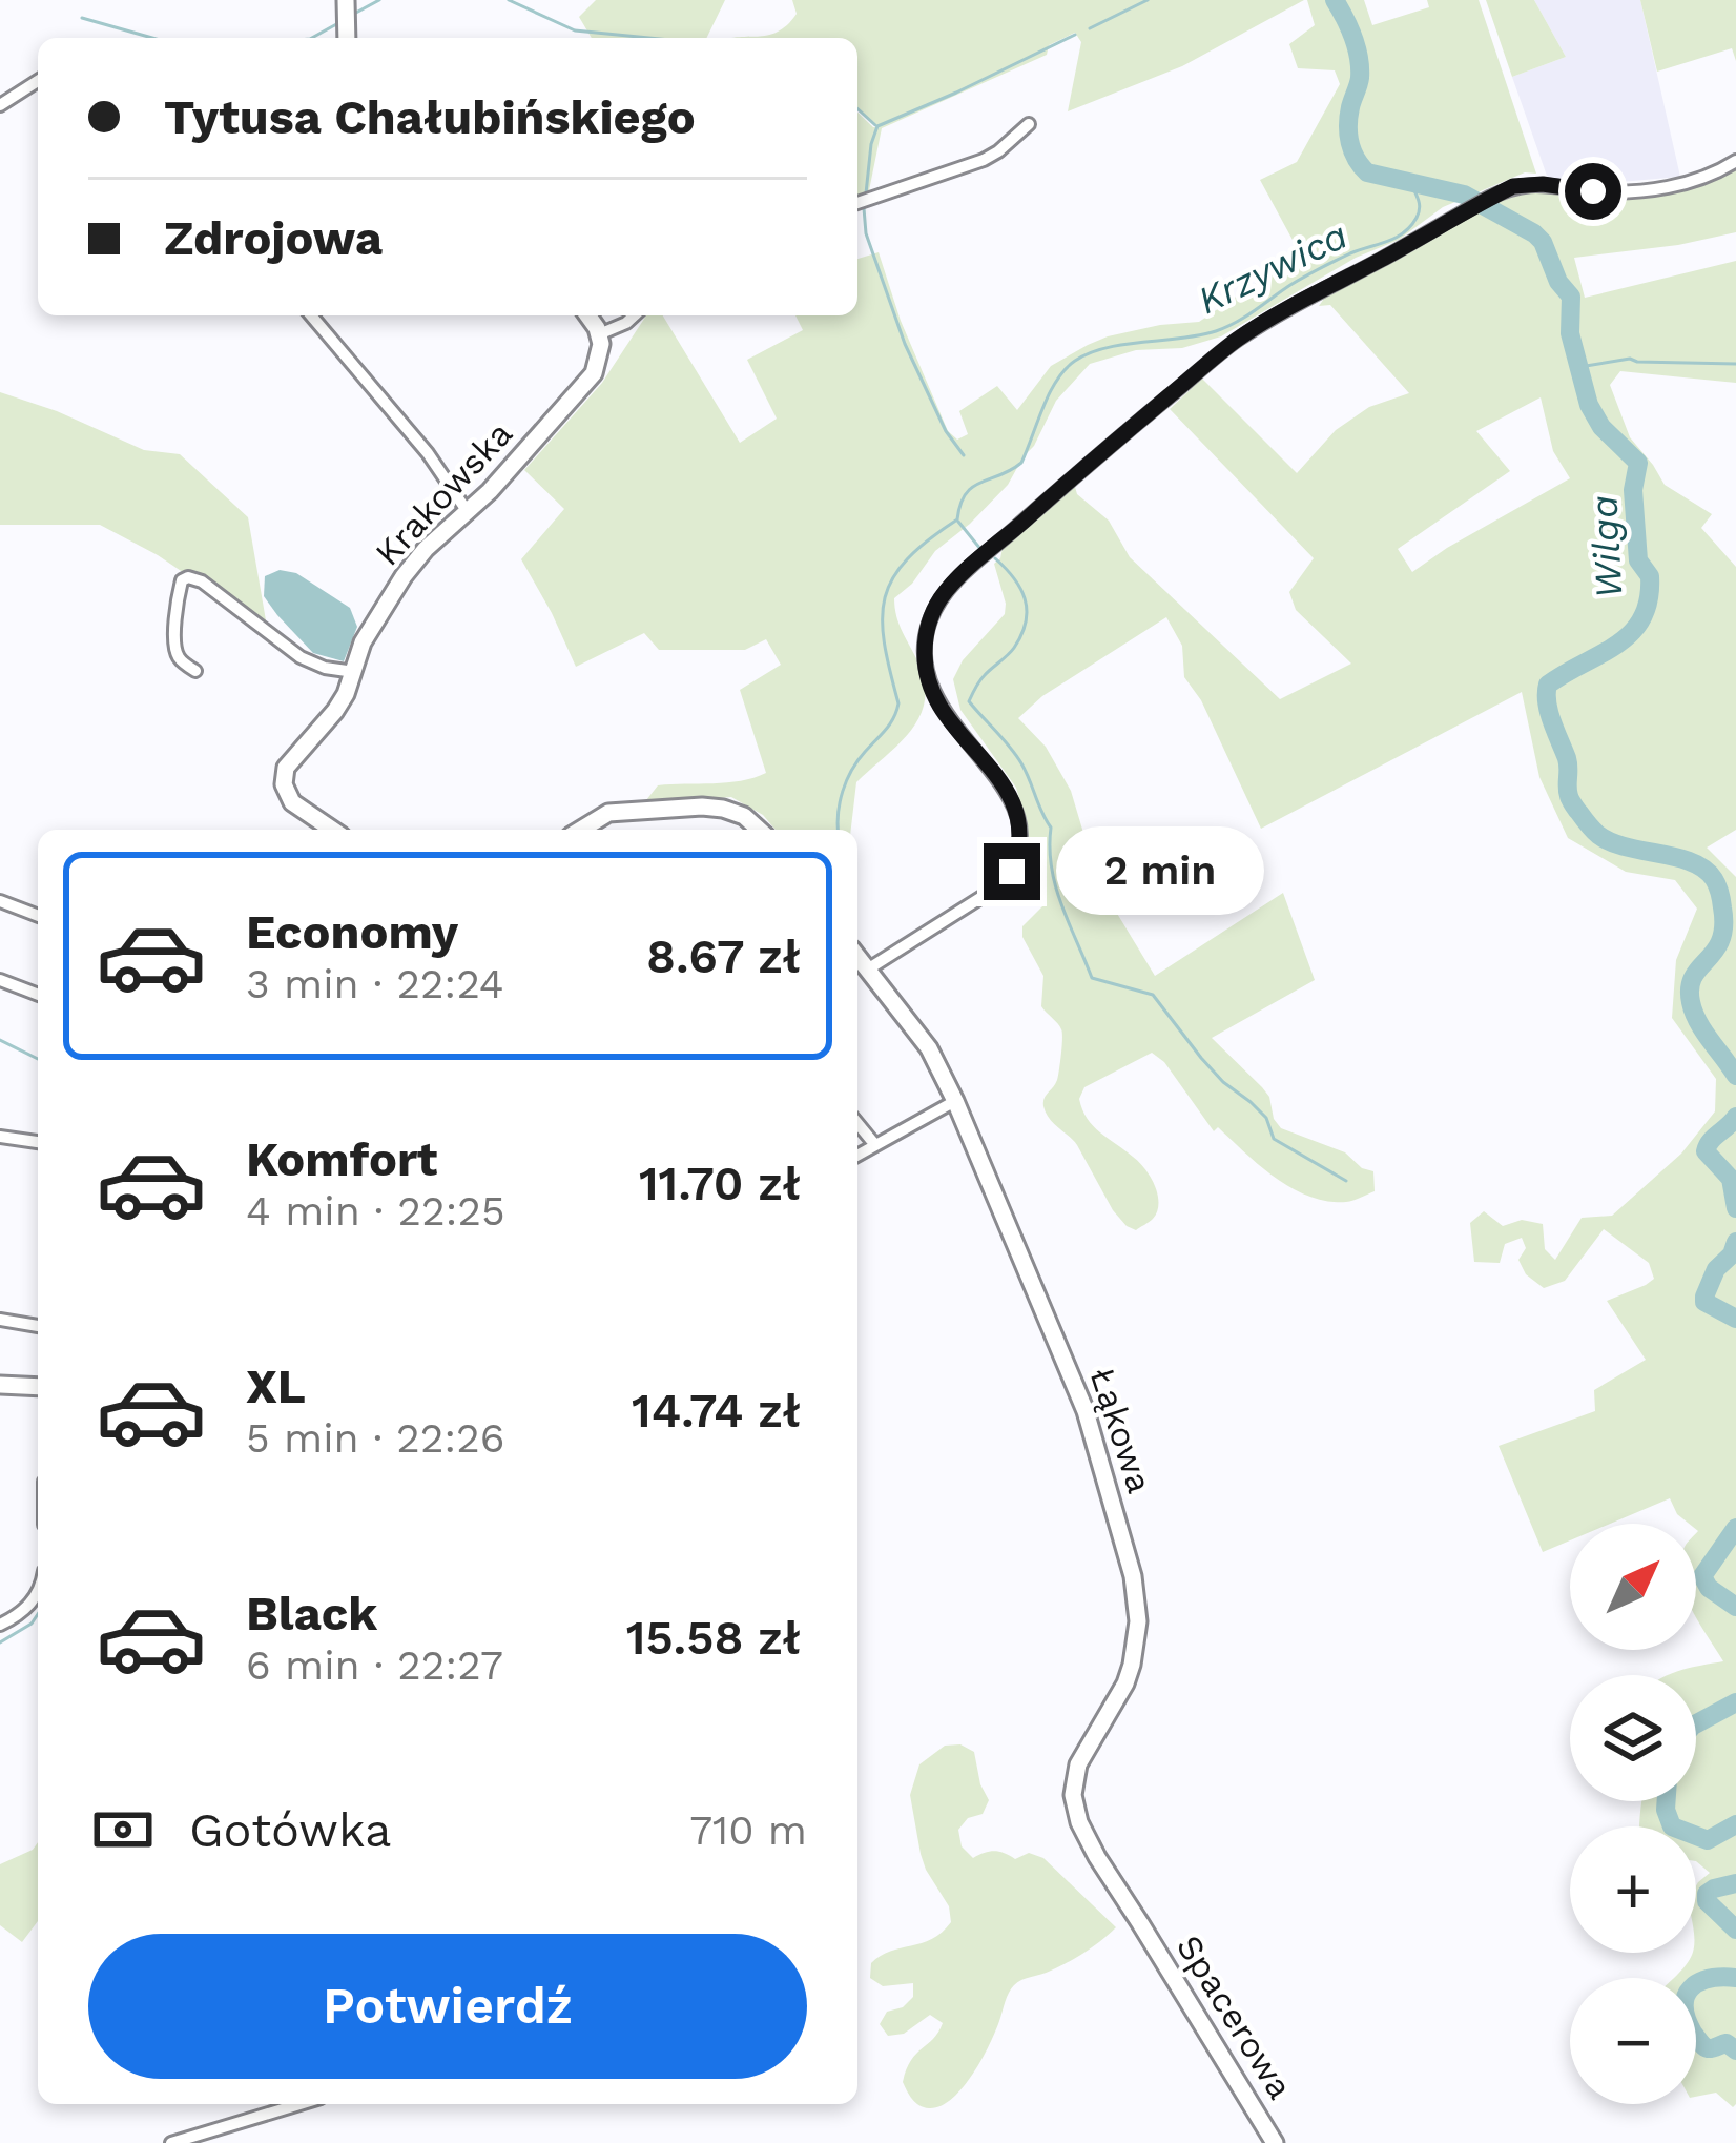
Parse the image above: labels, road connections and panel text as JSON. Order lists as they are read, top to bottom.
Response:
{
  "streets": {
    "street": ["Krakowska", "Łąkowa", "Spacerowa"]
  },
  "crossings": [
    ["Łąkowa", "Spacerowa"]
  ],
  "water": ["Krzywica", "Wilga"],
  "north": "top right",
  "page": {
    "banner": ["Tytusa Chałubińskiego", "Zdrojowa"],
    "bubble": "2 min",
    "list": [
      {
        "name": "Economy",
        "note": "3 min · 22:24",
        "value": "8.67 zł"
      },
      {
        "name": "Komfort",
        "note": "4 min · 22:25",
        "value": "11.70 zł"
      },
      {
        "name": "XL",
        "note": "5 min · 22:26",
        "value": "14.74 zł"
      },
      {
        "name": "Black",
        "note": "6 min · 22:27",
        "value": "15.58 zł"
      }
    ],
    "map_buttons": ["+", "−"],
    "pay": ["Gotówka", "710 m"],
    "buttons": "Potwierdź"
  }
}
